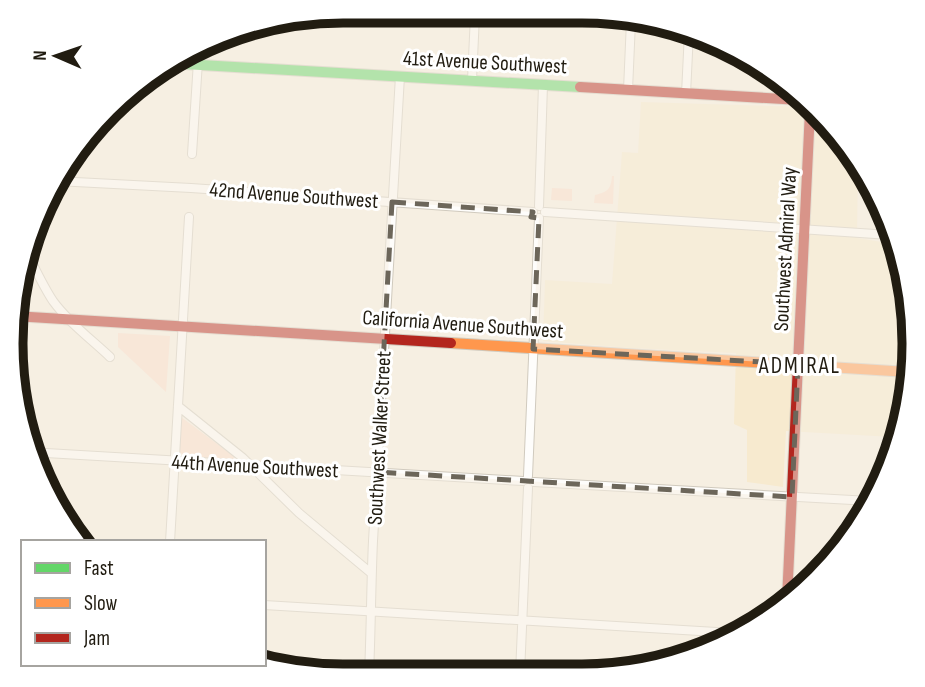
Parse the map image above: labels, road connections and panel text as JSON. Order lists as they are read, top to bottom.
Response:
{
  "streets": {
    "main road": ["41st Avenue Southwest", "Southwest Admiral Way", "California Avenue Southwest"],
    "street": ["42nd Avenue Southwest", "Southwest Walker Street", "44th Avenue Southwest"]
  },
  "crossings": [
    ["41st Avenue Southwest", "Southwest Walker Street"],
    ["42nd Avenue Southwest", "Southwest Admiral Way"],
    ["42nd Avenue Southwest", "Southwest Walker Street"],
    ["Southwest Admiral Way", "California Avenue Southwest"],
    ["Southwest Admiral Way", "44th Avenue Southwest"],
    ["California Avenue Southwest", "Southwest Walker Street"],
    ["Southwest Walker Street", "44th Avenue Southwest"]
  ],
  "districts": ["ADMIRAL"],
  "legend": ["Fast", "Slow", "Jam"],
  "north": "left"
}
